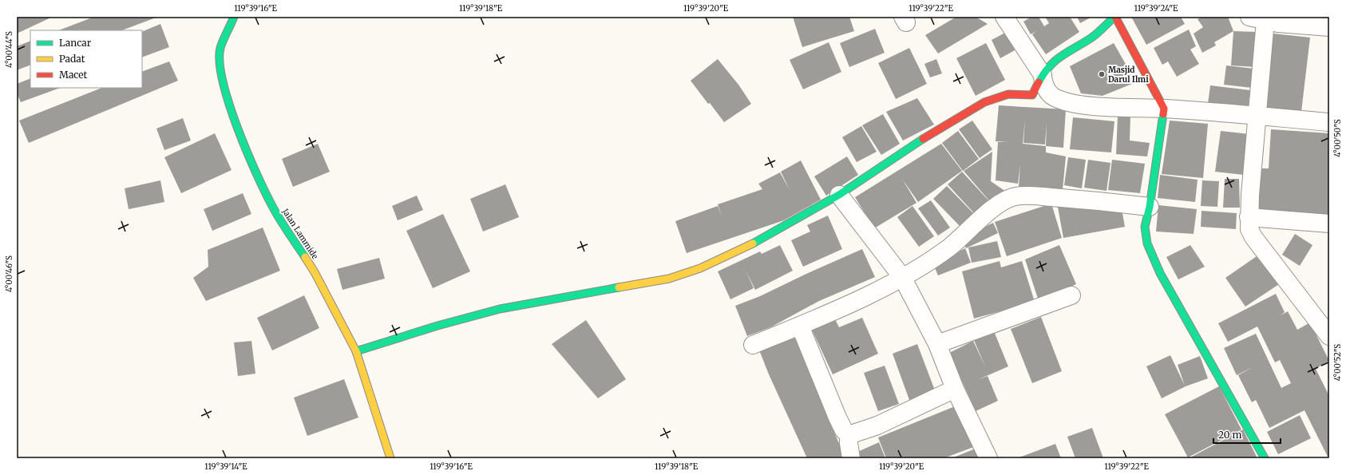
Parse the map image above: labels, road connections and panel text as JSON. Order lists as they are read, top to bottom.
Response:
{
  "streets": {
    "street": ["Jalan Lammide"]
  },
  "places": ["Masjid Darul Ilmi"],
  "legend": ["Lancar", "Padat", "Macet"],
  "scale_bar": "20 m",
  "coordinates": [
    "119°39'16\"E",
    "119°39'18\"E",
    "119°39'20\"E",
    "119°39'22\"E",
    "119°39'24\"E",
    "4°00'44\"S",
    "4°00'50\"S",
    "4°00'46\"S",
    "4°00'52\"S",
    "119°39'14\"E"
  ]
}
